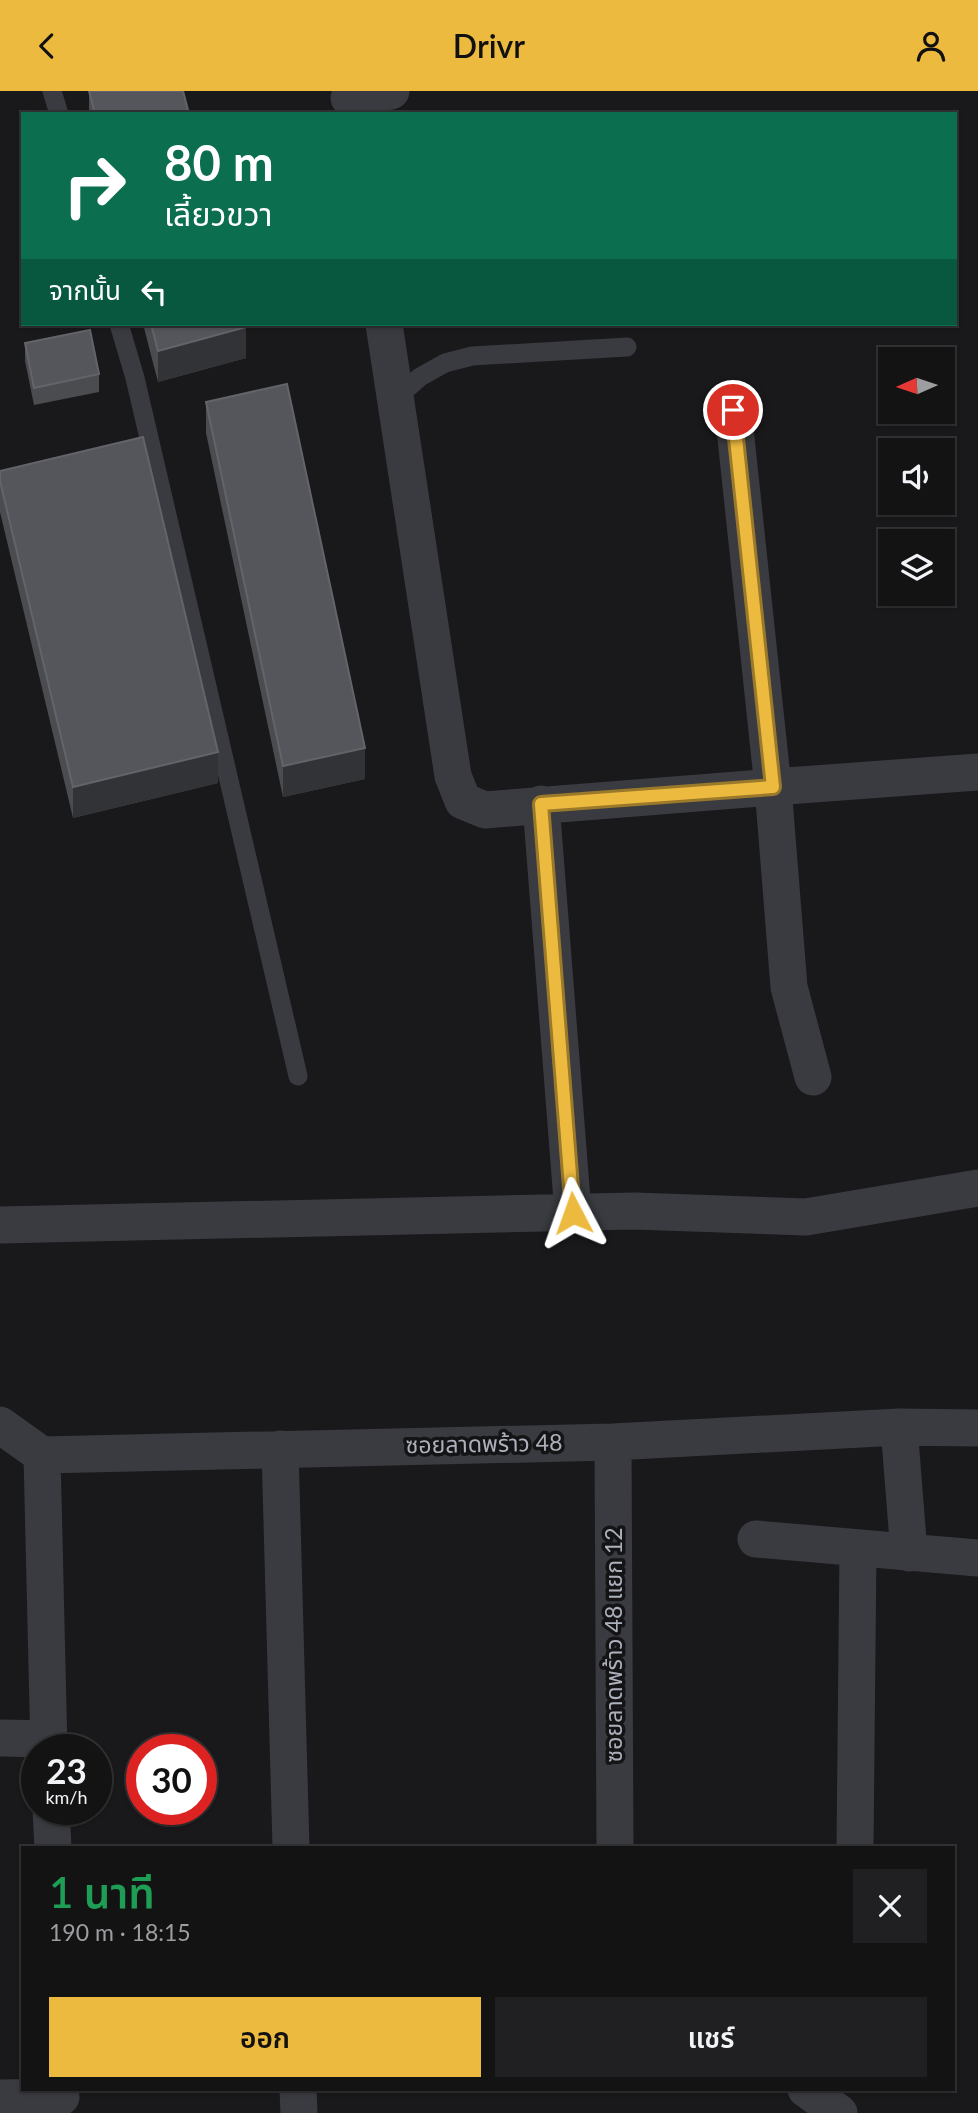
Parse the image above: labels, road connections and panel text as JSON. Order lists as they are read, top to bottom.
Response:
{
  "streets": {
    "street": ["ซอยลาดพร้าว 48", "ซอยลาดพร้าว 48 แยก 12"]
  },
  "crossings": [
    ["ซอยลาดพร้าว 48", "ซอยลาดพร้าว 48 แยก 12"]
  ],
  "north": "left",
  "page": {
    "header": "Drivr",
    "turn": ["80 m", "เลี้ยวขวา"],
    "then": "จากนั้น",
    "speed": "23 km/h",
    "limit": "30",
    "heading": ["1 นาที", "190 m · 18:15"],
    "buttons": ["ออก", "แชร์"]
  }
}
